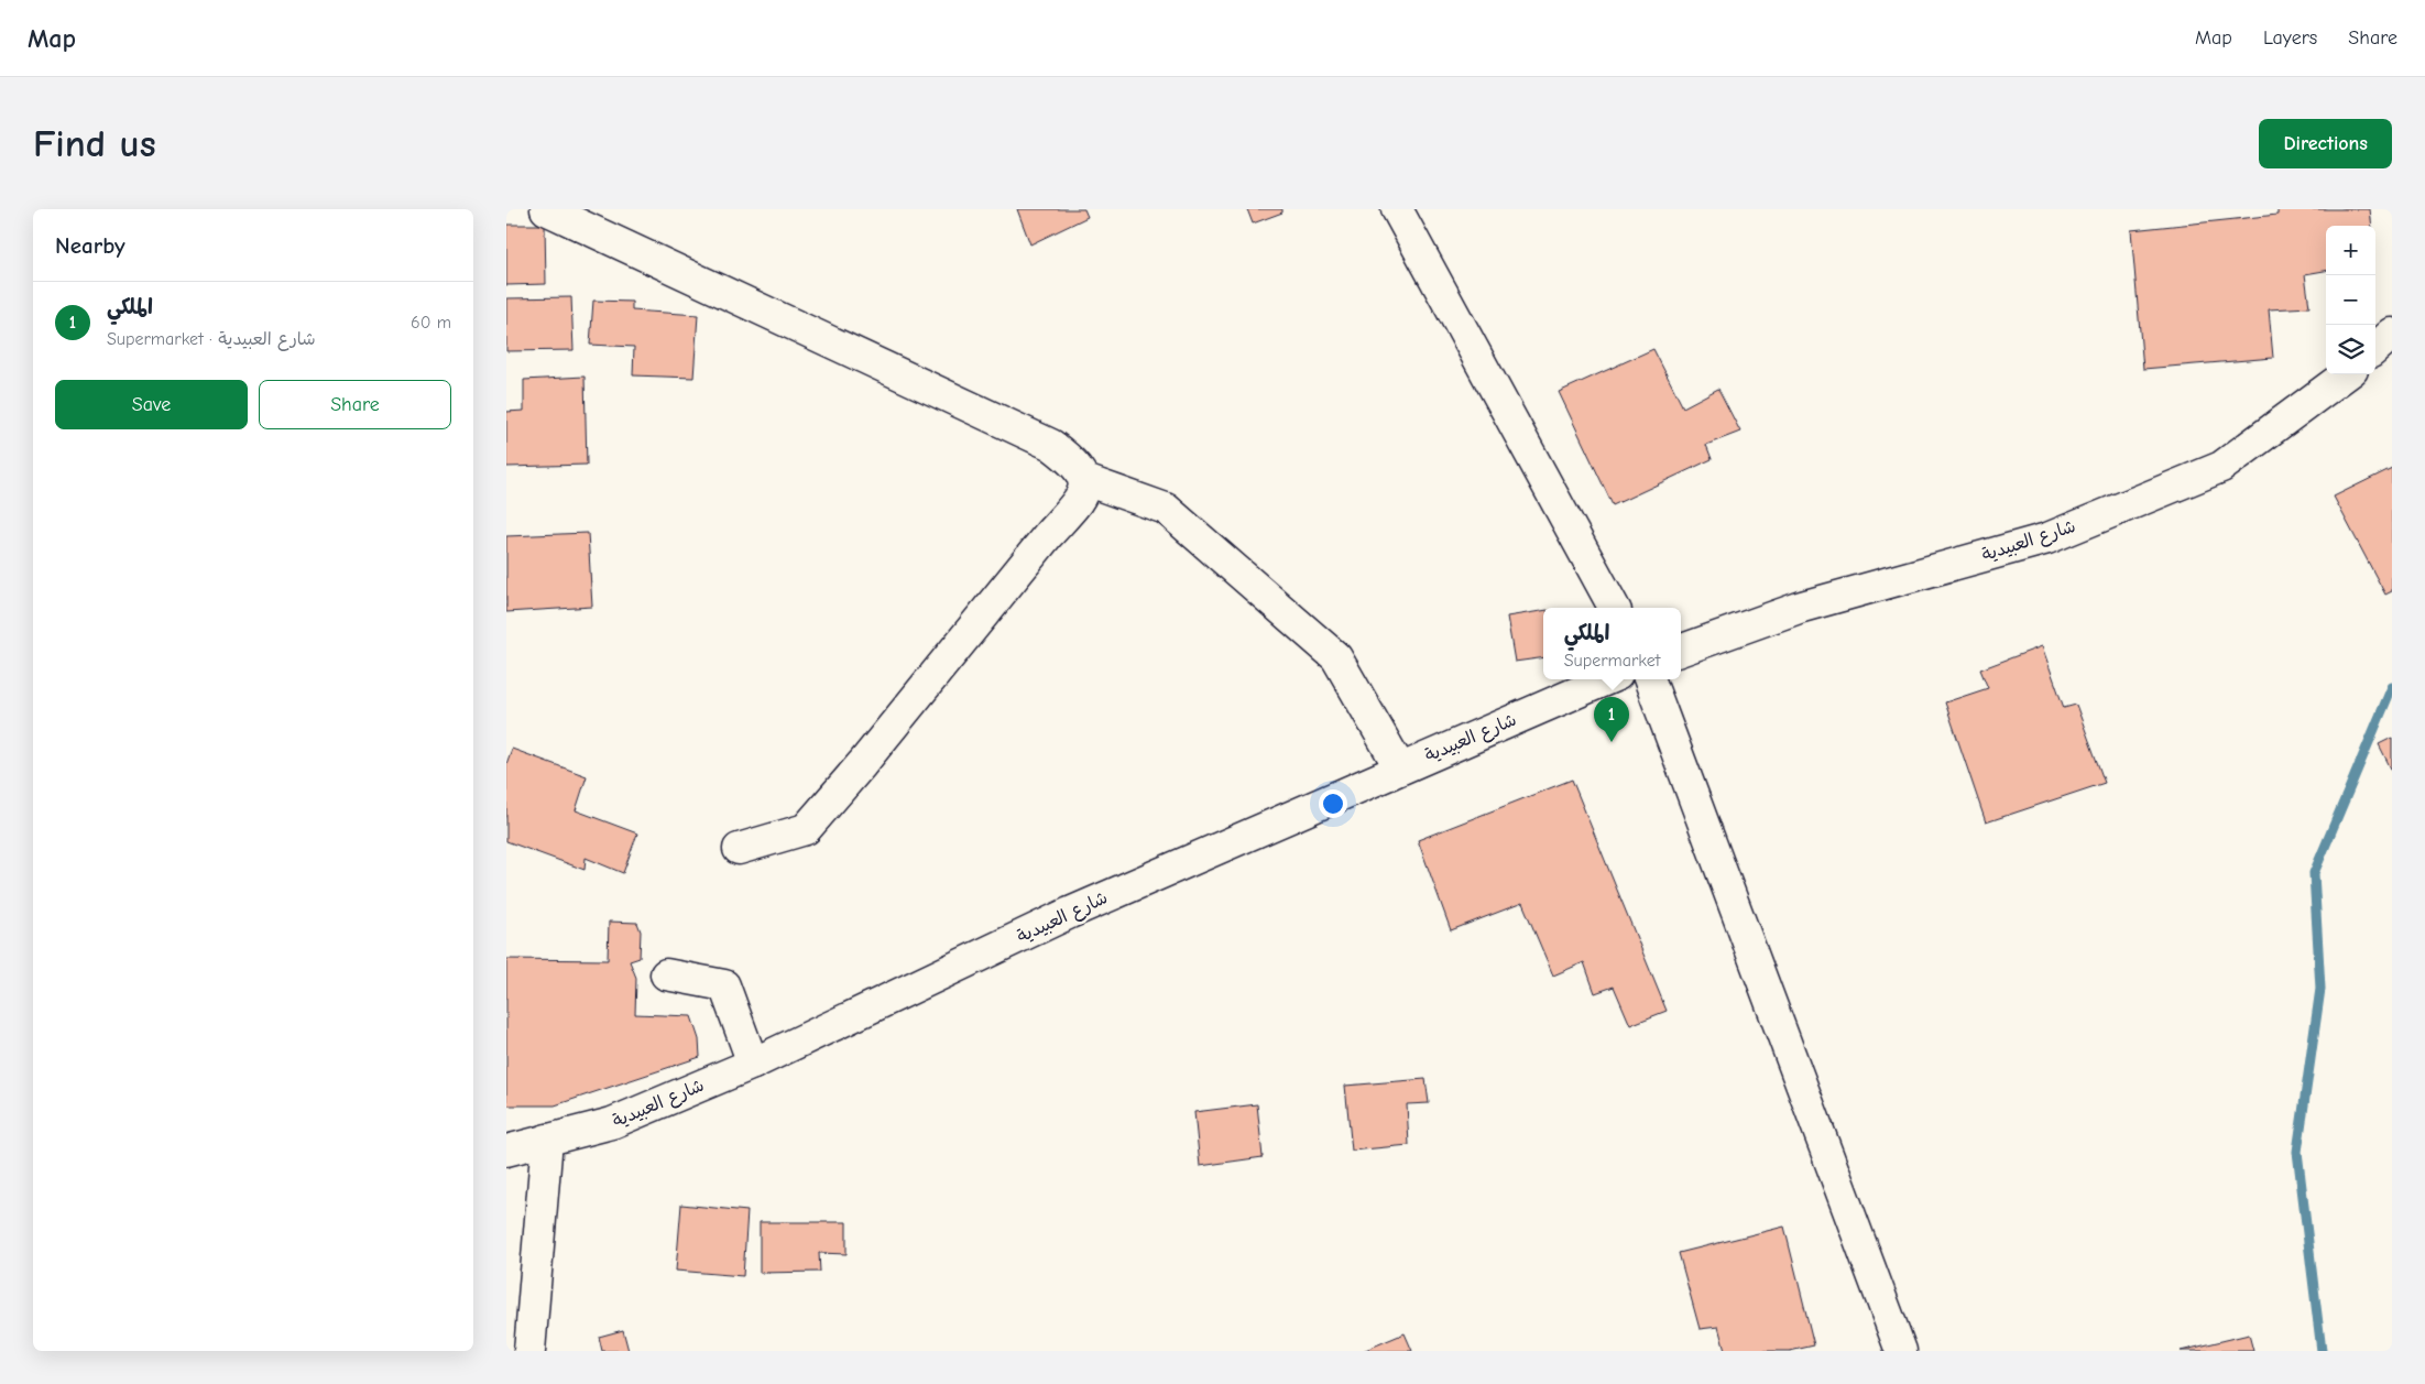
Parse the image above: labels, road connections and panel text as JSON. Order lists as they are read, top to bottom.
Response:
{
  "streets": {
    "street": ["شارع العبيدية"]
  },
  "page": {
    "header": "Map",
    "nav": ["Map", "Layers", "Share"],
    "buttons": [
      "Directions",
      ["Save", "Share"]
    ],
    "title": "Find us",
    "heading": "Nearby",
    "map_buttons": ["+", "−"],
    "list": [
      {
        "mark": "1",
        "name": "الملكي",
        "note": "Supermarket · شارع العبيدية",
        "value": "60 m"
      }
    ],
    "popup": ["الملكي", "Supermarket"],
    "pins": "1"
  }
}
